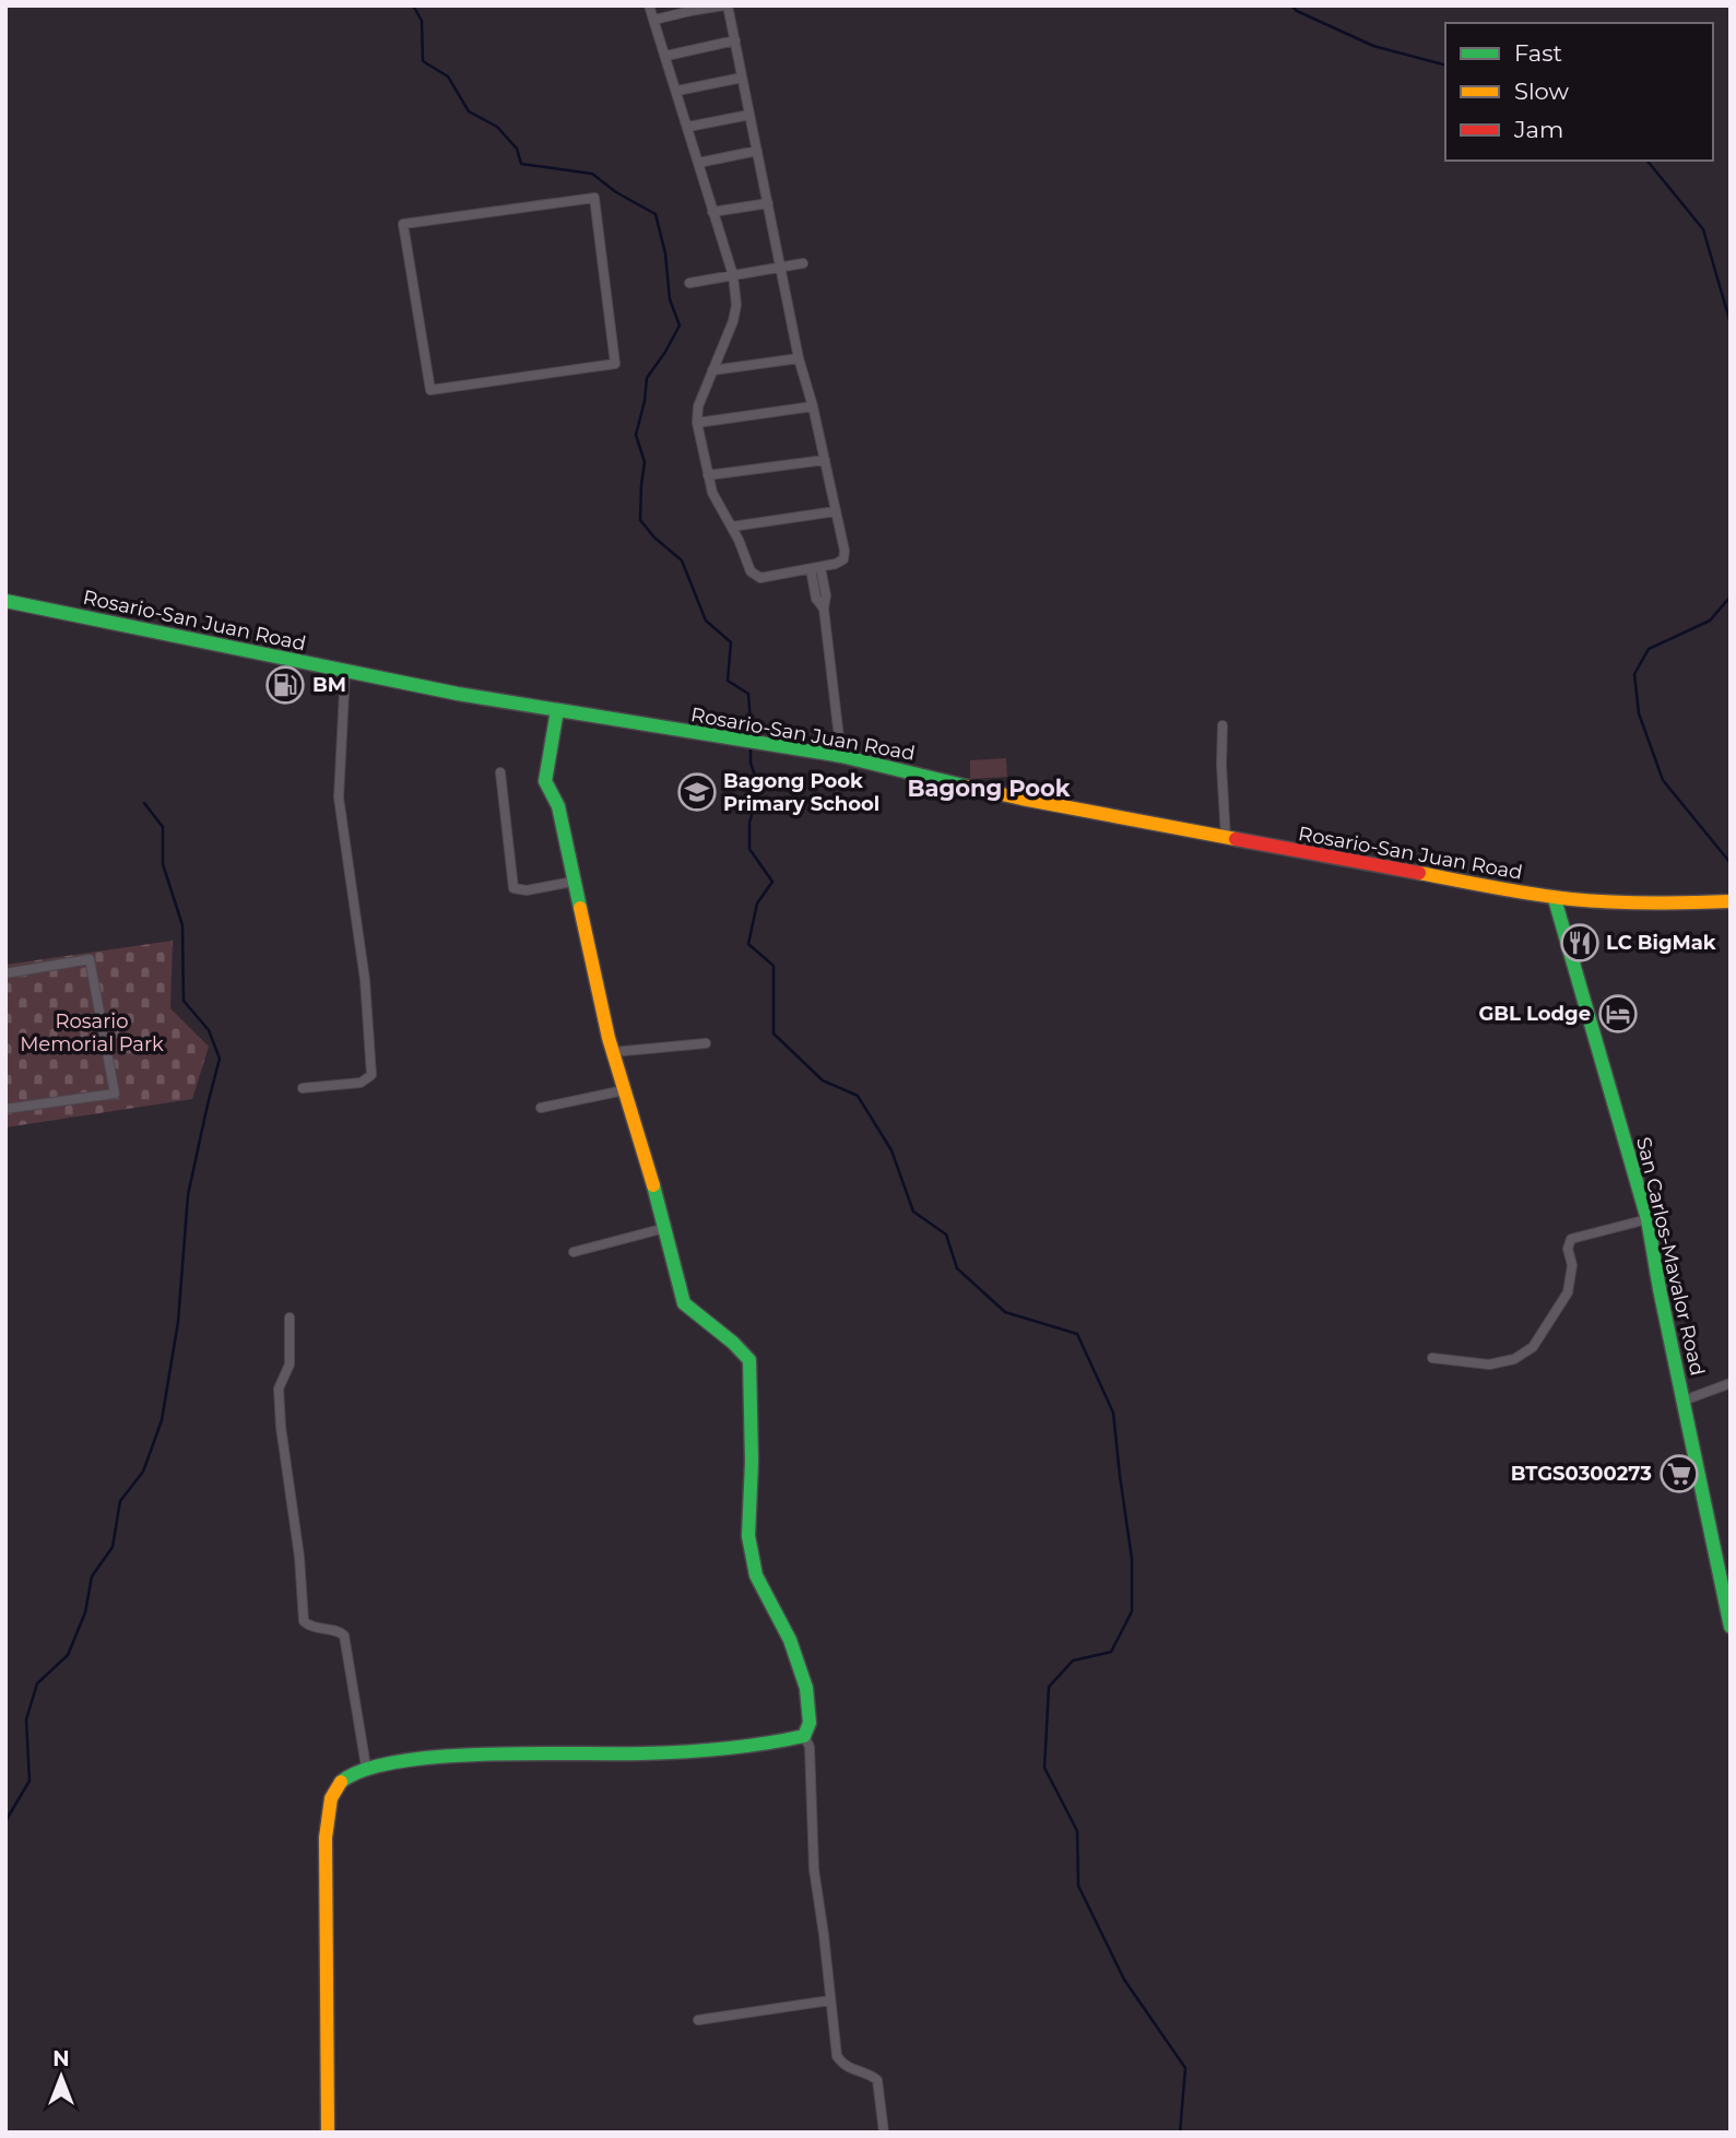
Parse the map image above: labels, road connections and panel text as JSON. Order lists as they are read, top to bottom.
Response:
{
  "streets": {
    "street": ["Rosario-San Juan Road", "San Carlos-Mavalor Road"]
  },
  "crossings": [
    ["Rosario-San Juan Road", "San Carlos-Mavalor Road"]
  ],
  "districts": ["Bagong Pook"],
  "parks": ["Rosario Memorial Park"],
  "places": {
    "fuel station": ["BM"],
    "school or university": ["Bagong Pook Primary School"],
    "restaurant": ["LC BigMak"],
    "hotel": ["GBL Lodge"],
    "supermarket": ["BTGS0300273"]
  },
  "legend": ["Fast", "Slow", "Jam"],
  "north": "top"
}
